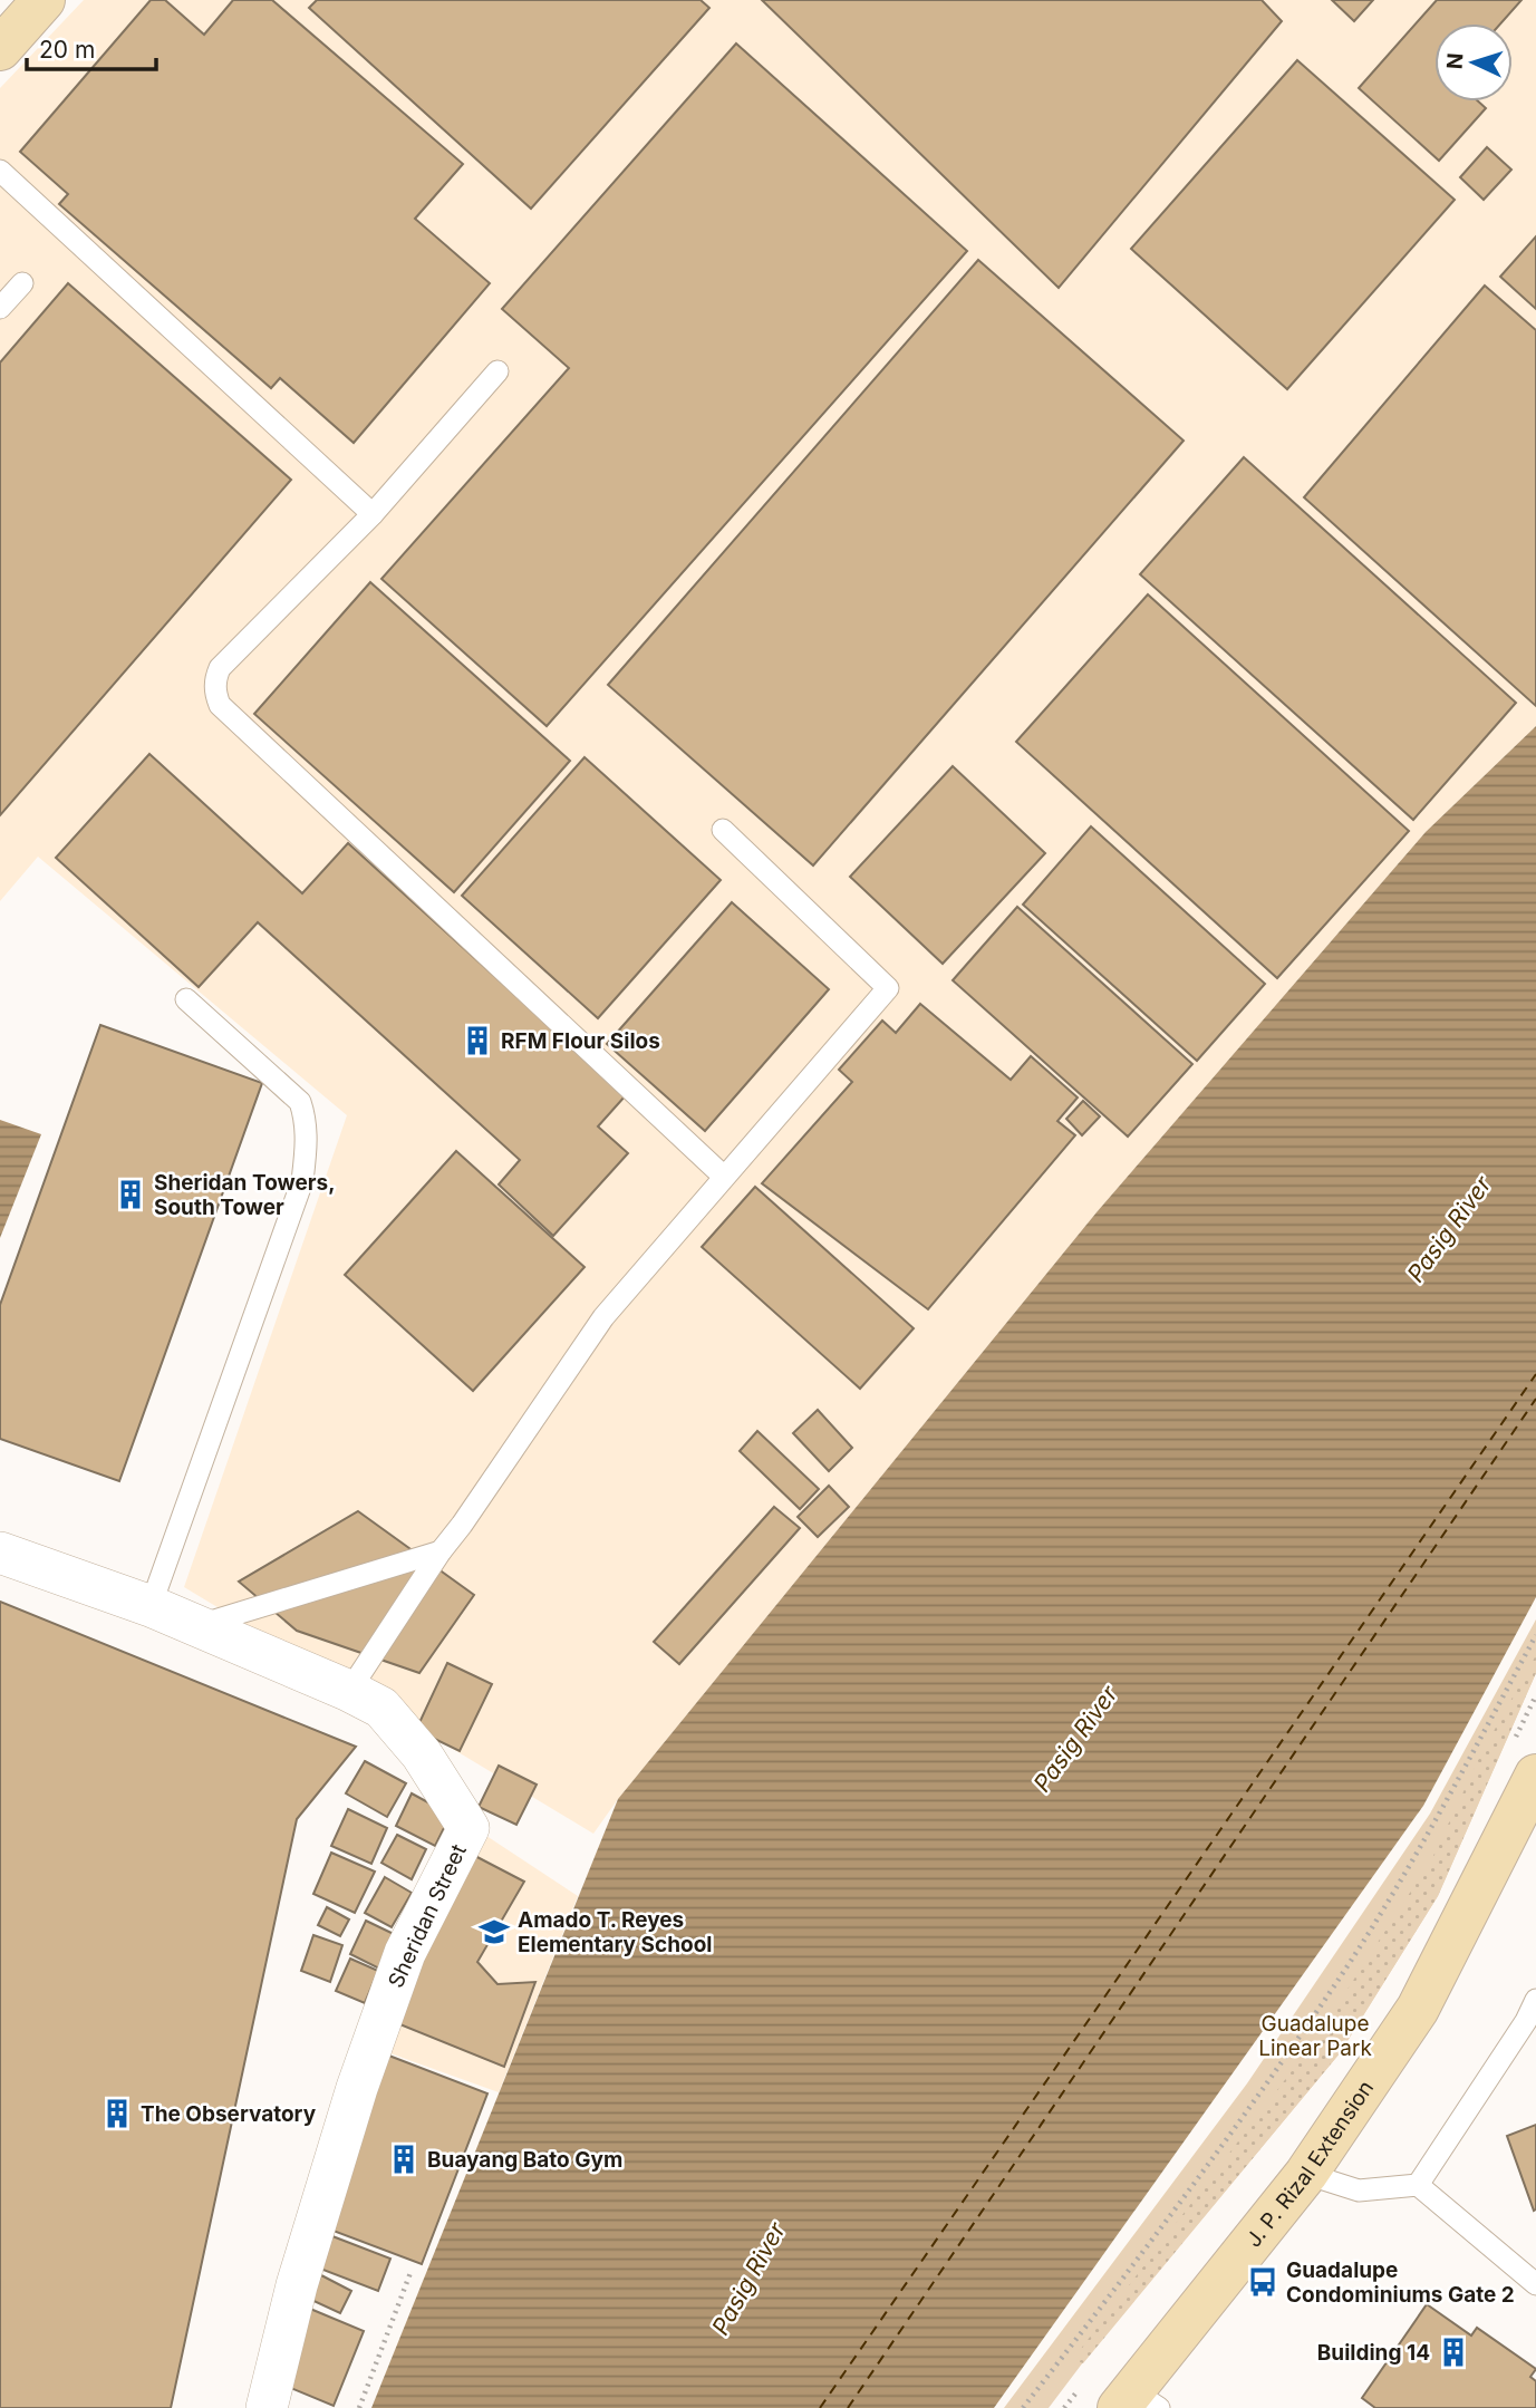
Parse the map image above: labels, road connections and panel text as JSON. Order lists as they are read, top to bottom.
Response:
{
  "streets": {
    "main road": ["J. P. Rizal Extension"],
    "street": ["Sheridan Street"]
  },
  "water": ["Pasig River"],
  "parks": ["Guadalupe Linear Park"],
  "places": {
    "building": [
      "RFM Flour Silos",
      "Sheridan Towers, South Tower",
      "The Observatory",
      "Buayang Bato Gym",
      "Building 14"
    ],
    "school or university": ["Amado T. Reyes Elementary School"],
    "bus stop": ["Guadalupe Condominiums Gate 2"]
  },
  "scale_bar": "20 m",
  "north": "left"
}
